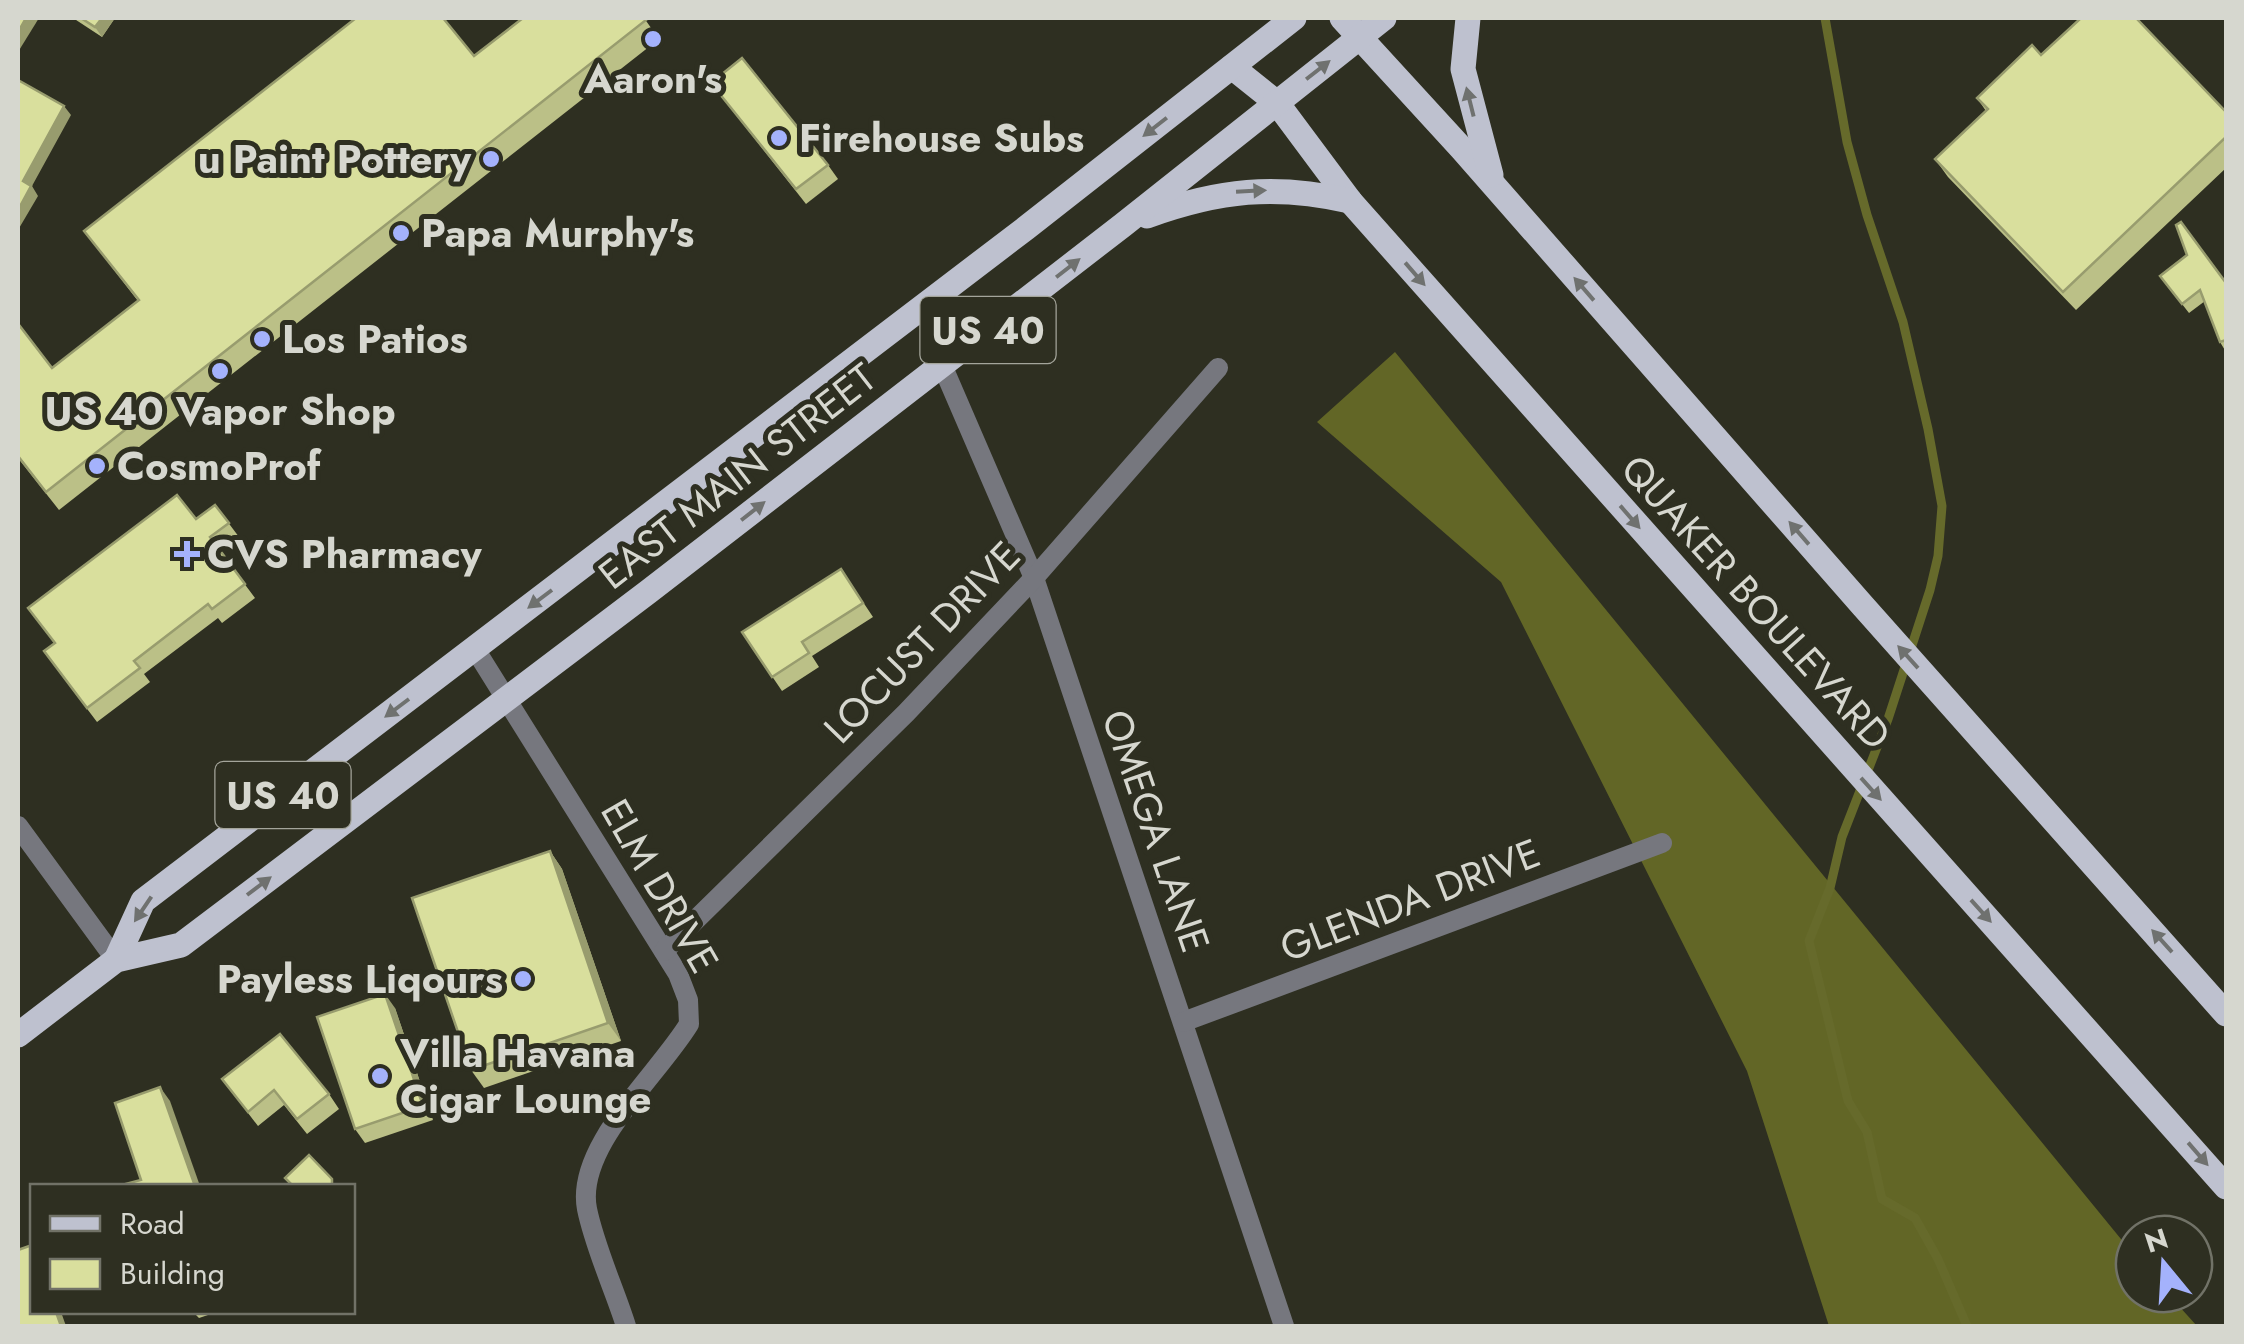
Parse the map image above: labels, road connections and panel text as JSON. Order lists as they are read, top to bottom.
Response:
{
  "streets": {
    "main road": ["US 40", "EAST MAIN STREET", "QUAKER BOULEVARD"],
    "street": [
      "LOCUST DRIVE",
      "OMEGA LANE",
      "ELM DRIVE",
      "GLENDA DRIVE"
    ]
  },
  "crossings": [
    ["EAST MAIN STREET", "QUAKER BOULEVARD"],
    ["EAST MAIN STREET", "OMEGA LANE"],
    ["EAST MAIN STREET", "ELM DRIVE"],
    ["LOCUST DRIVE", "OMEGA LANE"],
    ["LOCUST DRIVE", "ELM DRIVE"],
    ["OMEGA LANE", "GLENDA DRIVE"]
  ],
  "places": {
    "other": [
      "Aaron's",
      "Firehouse Subs",
      "u Paint Pottery",
      "Papa Murphy's",
      "Los Patios",
      "US 40 Vapor Shop",
      "CosmoProf",
      "Payless Liqours",
      "Villa Havana Cigar Lounge"
    ],
    "health": ["CVS Pharmacy"]
  },
  "legend": ["Road", "Building"],
  "north": "top"
}
